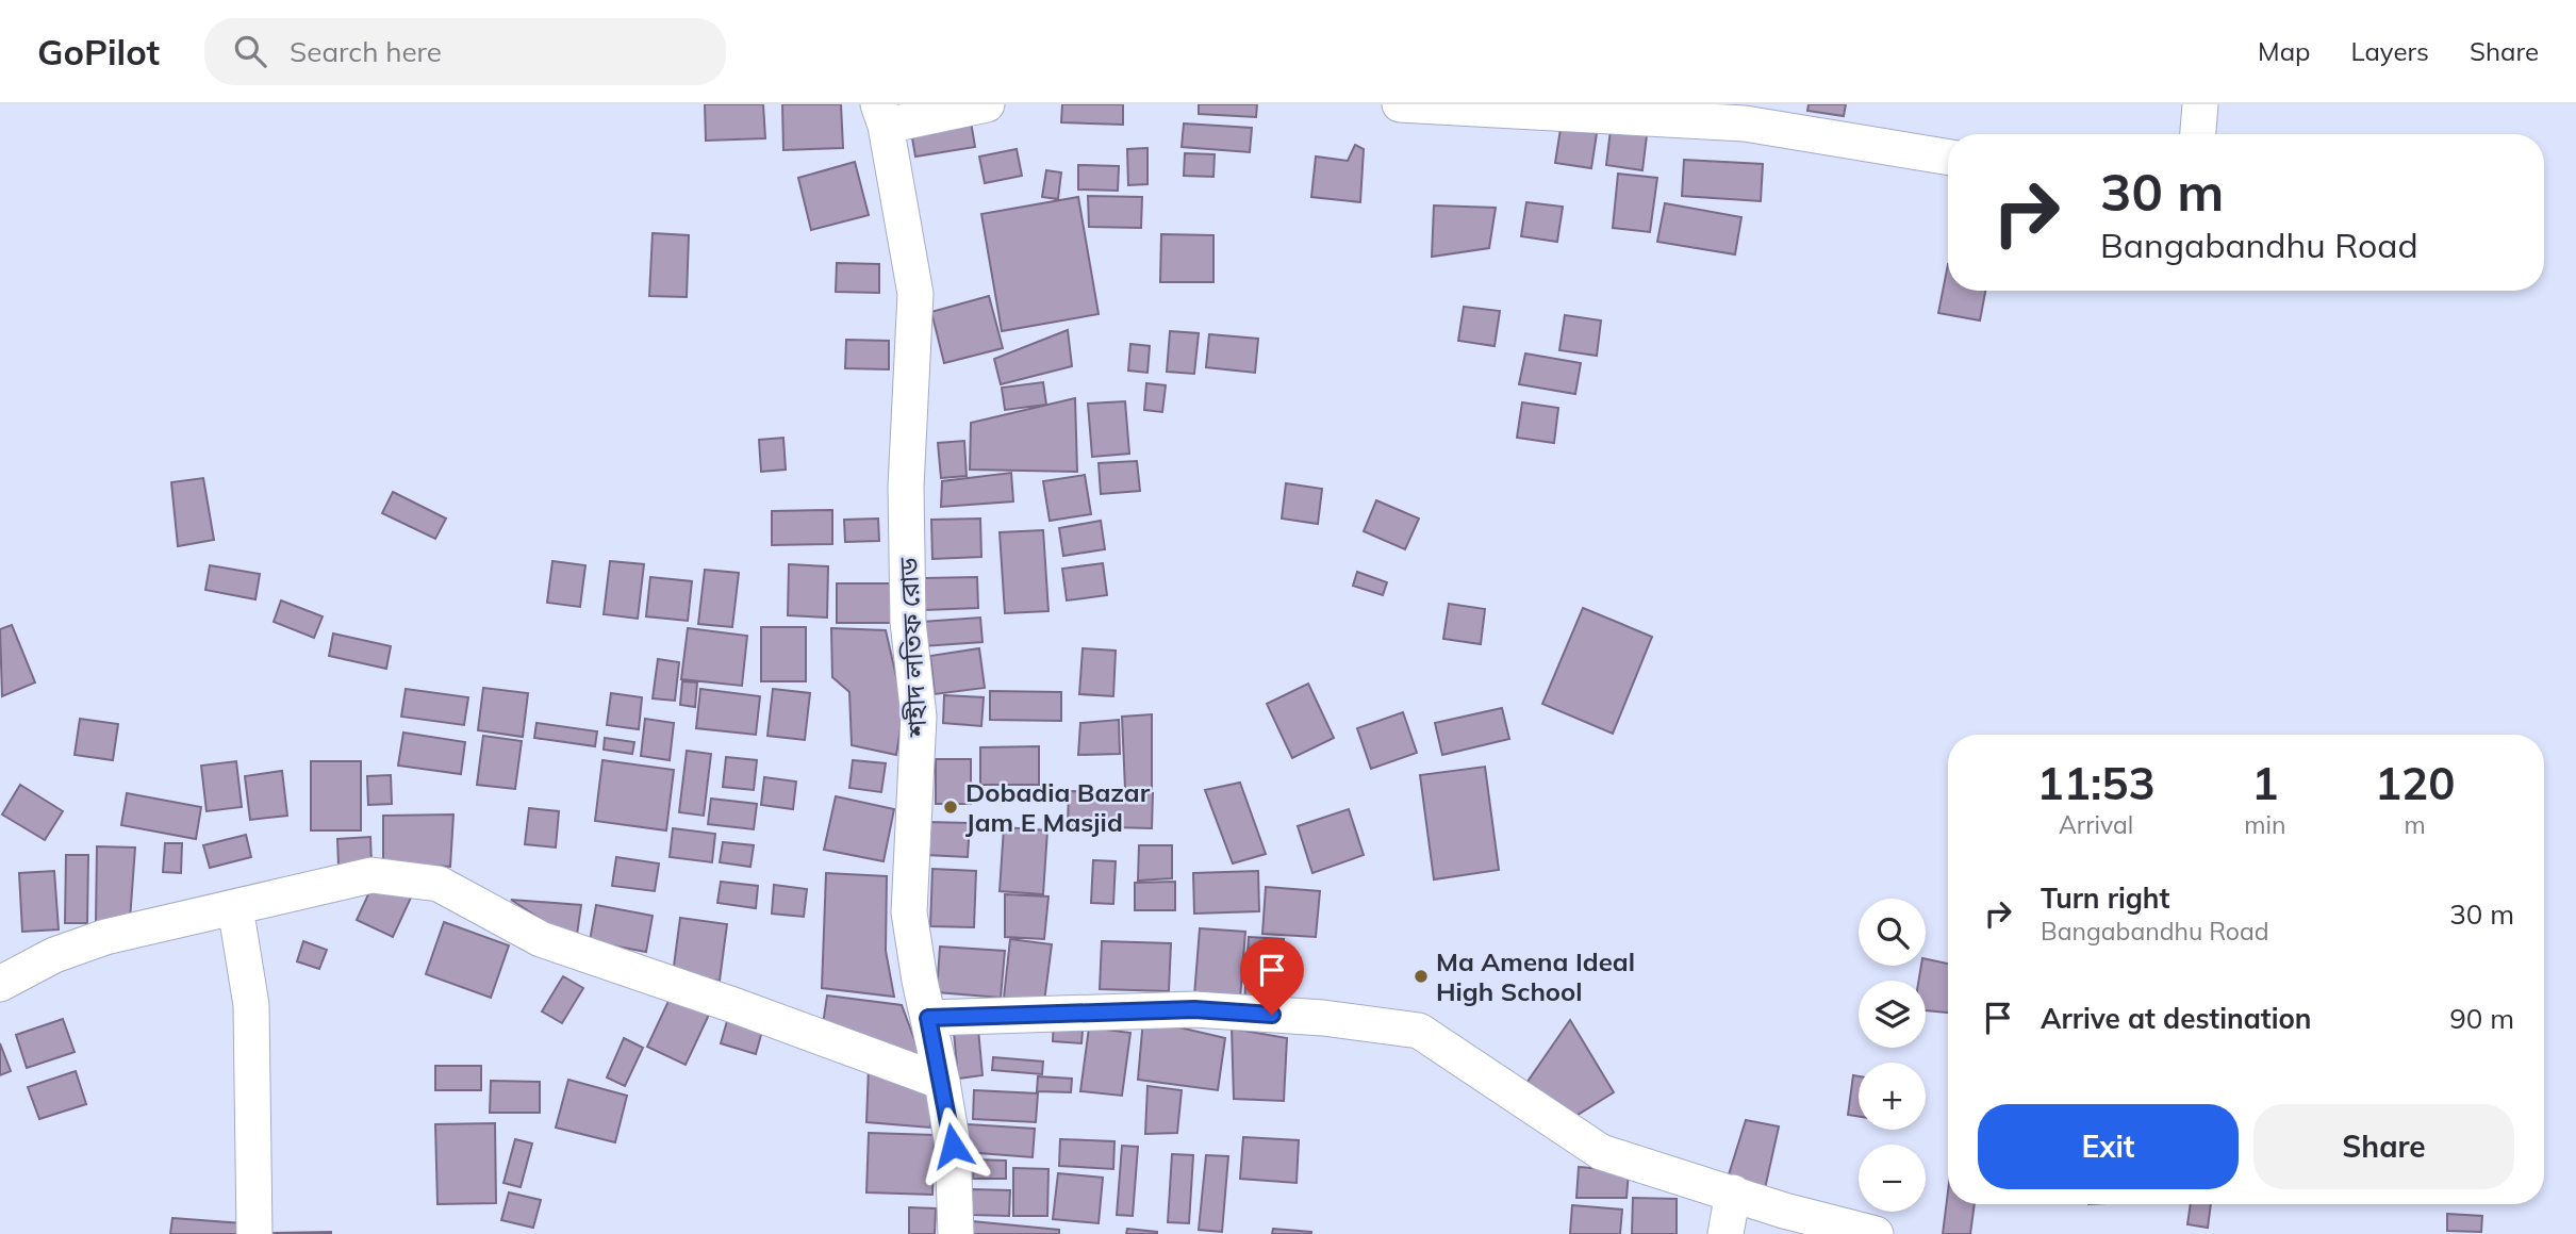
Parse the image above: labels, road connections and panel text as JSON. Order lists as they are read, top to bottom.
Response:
{
  "streets": {
    "street": ["শহীদ লতিফ রোড"]
  },
  "places": ["Dobadia Bazar Jam E Masjid", "Ma Amena Ideal High School"],
  "page": {
    "header": "GoPilot",
    "search": "Search here",
    "nav": ["Map", "Layers", "Share"],
    "turn": ["30 m", "Bangabandhu Road"],
    "eta": [
      "11:53",
      "Arrival",
      "1",
      "min",
      "120",
      "m"
    ],
    "list": [
      {
        "name": "Turn right",
        "note": "Bangabandhu Road",
        "value": "30 m"
      },
      {
        "name": "Arrive at destination",
        "value": "90 m"
      }
    ],
    "map_buttons": ["+", "−"],
    "buttons": ["Exit", "Share"]
  }
}
